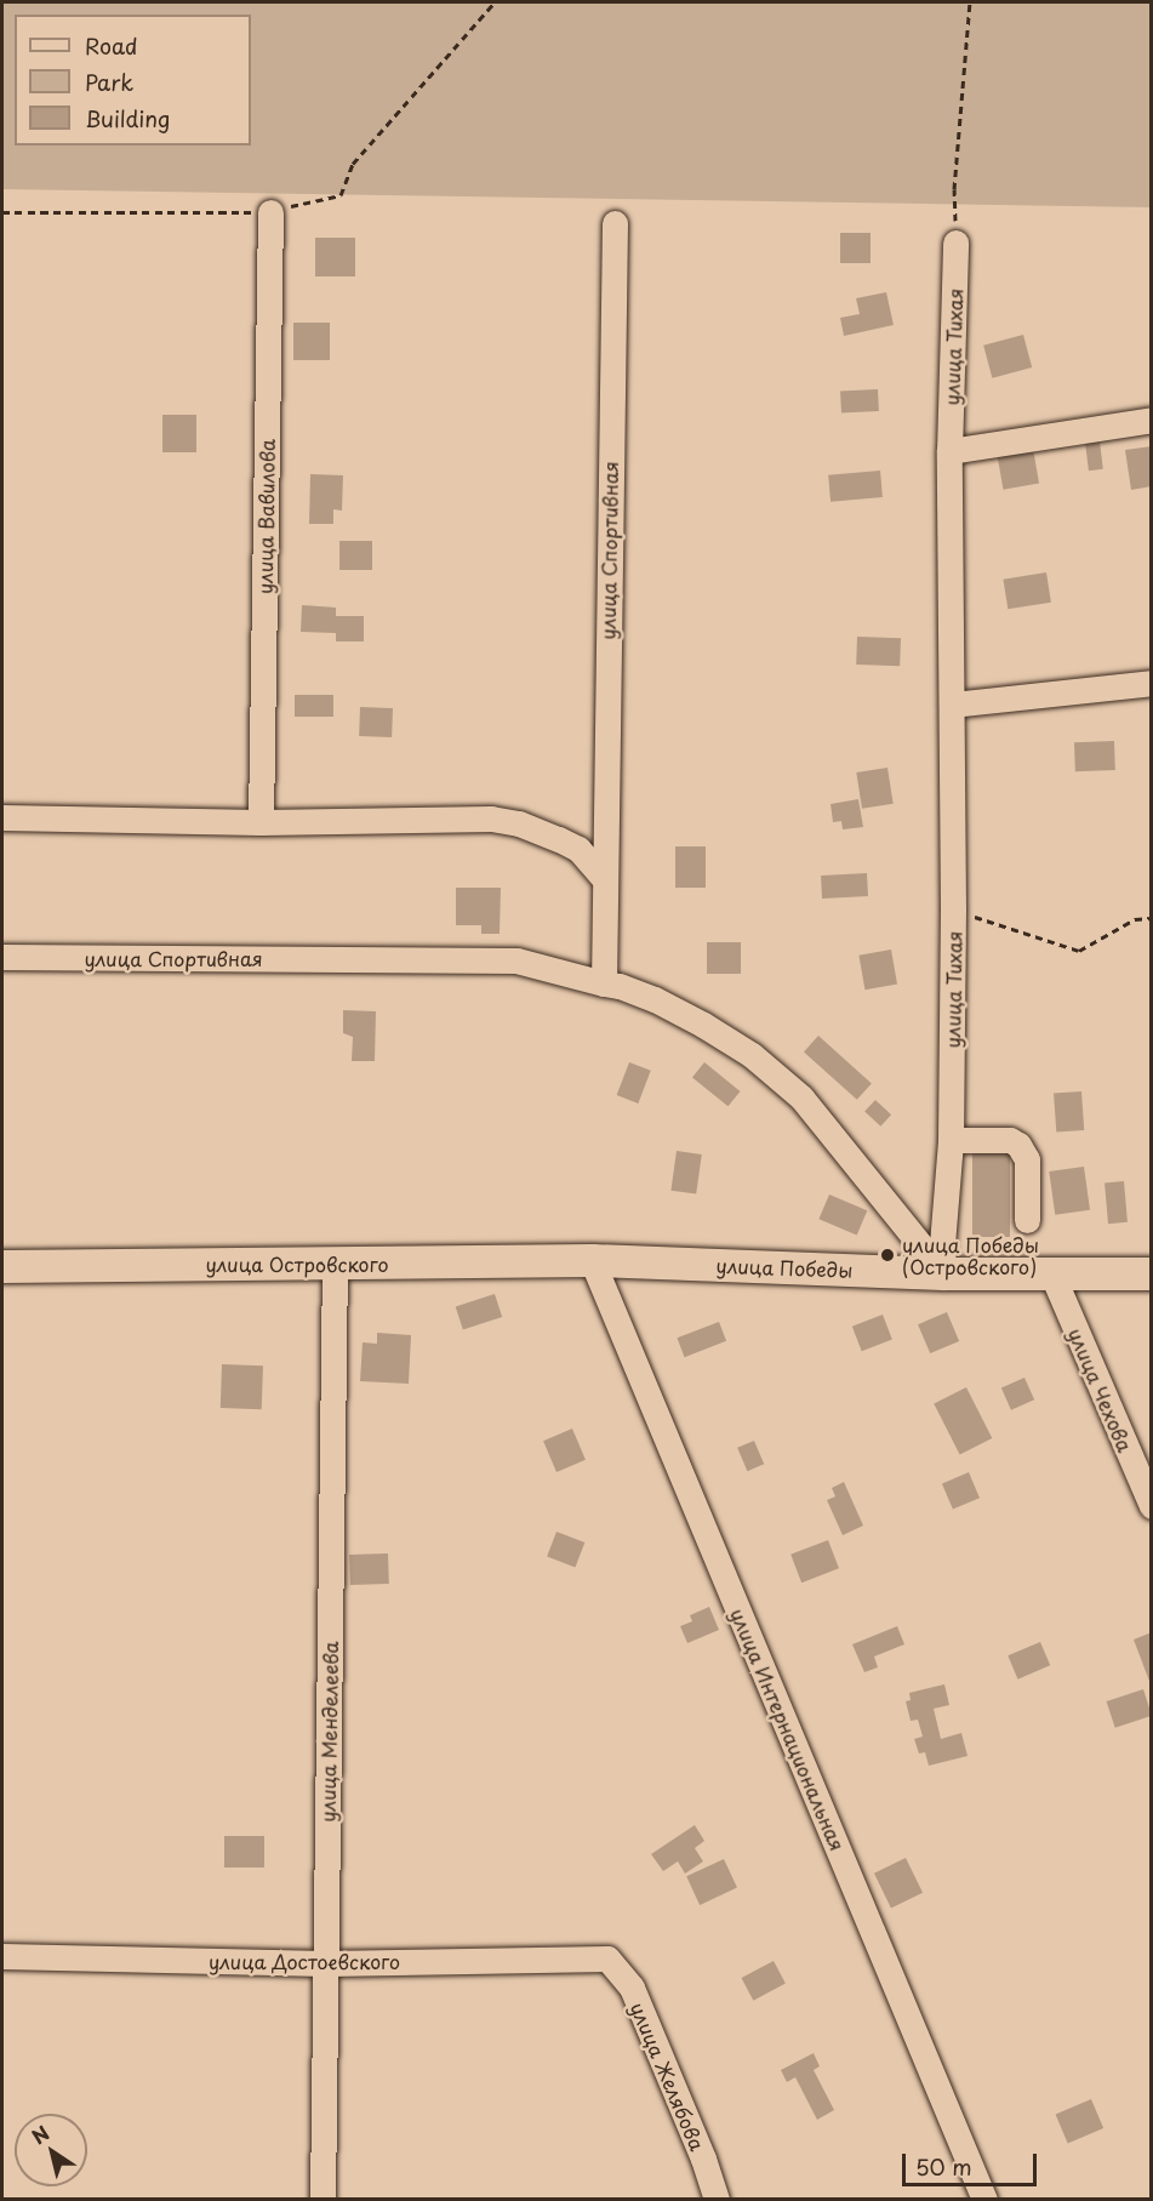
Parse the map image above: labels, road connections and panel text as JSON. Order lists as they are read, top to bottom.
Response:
{
  "streets": {
    "main road": ["улица Островского", "улица Победы"],
    "street": [
      "улица Тихая",
      "улица Вавилова",
      "улица Спортивная",
      "улица Чехова",
      "улица Интернациональная",
      "улица Менделеева",
      "улица Достоевского",
      "улица Желябова"
    ]
  },
  "crossings": [
    ["улица Тихая", "улица Спортивная"],
    ["улица Тихая", "улица Победы"],
    ["улица Спортивная", "улица Победы"],
    ["улица Островского", "улица Победы"],
    ["улица Островского", "улица Интернациональная"],
    ["улица Островского", "улица Менделеева"],
    ["улица Победы", "улица Чехова"],
    ["улица Победы", "улица Интернациональная"],
    ["улица Менделеева", "улица Достоевского"],
    ["улица Достоевского", "улица Желябова"]
  ],
  "places": ["улица Победы (Островского)"],
  "legend": ["Road", "Park", "Building"],
  "scale_bar": "50 m",
  "north": "top left"
}
